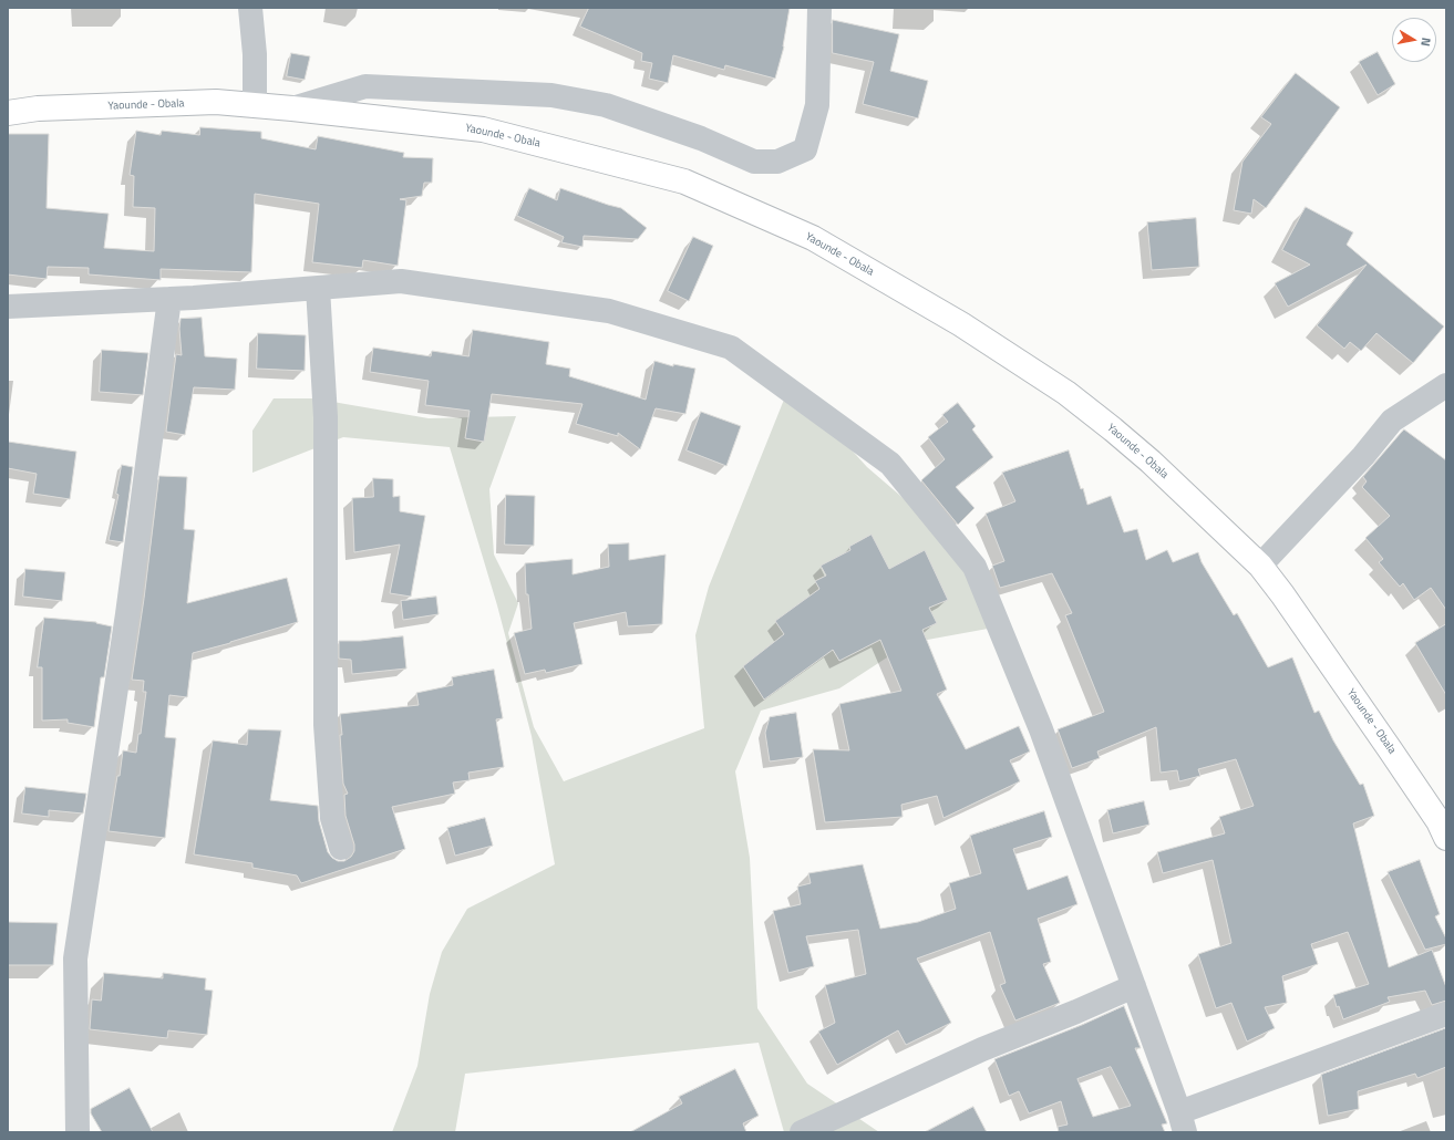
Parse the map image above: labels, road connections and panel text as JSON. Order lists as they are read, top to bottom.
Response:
{
  "streets": {
    "highway": ["Yaounde - Obala"]
  },
  "north": "right"
}
